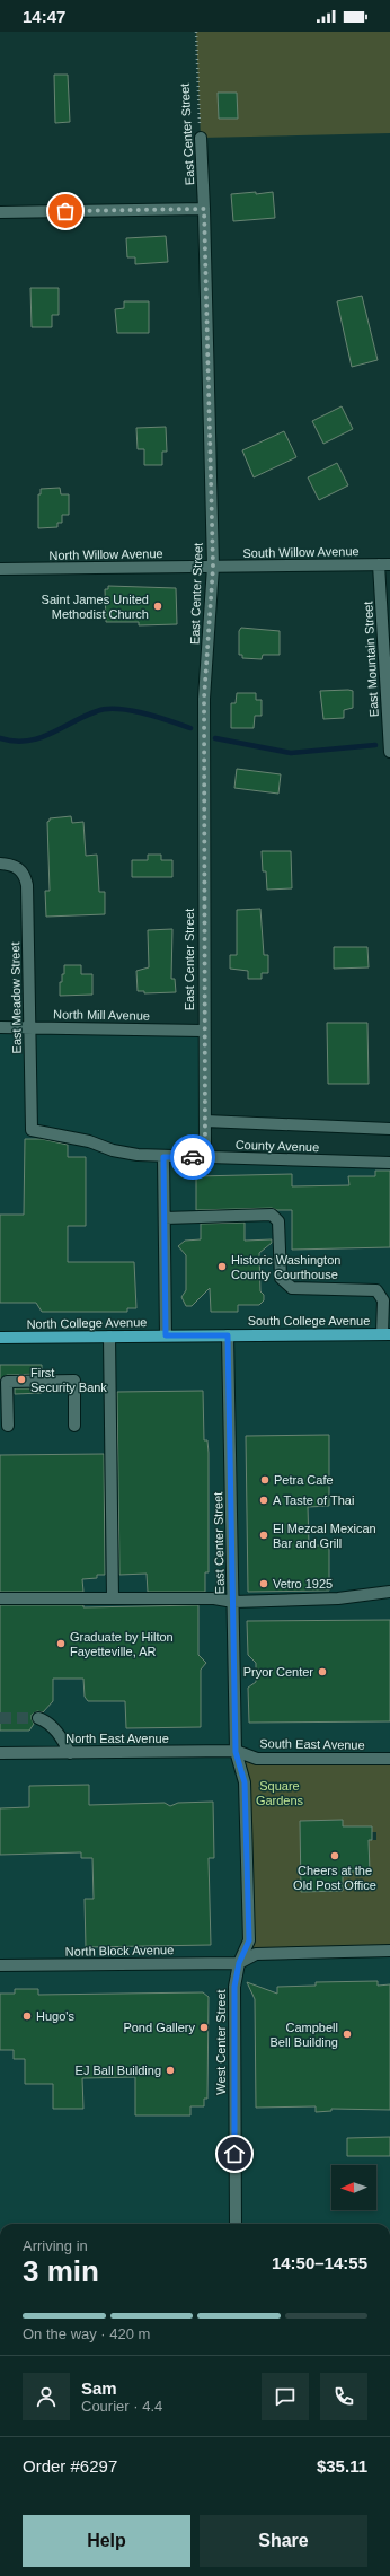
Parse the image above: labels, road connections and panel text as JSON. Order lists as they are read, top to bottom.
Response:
{
  "streets": {
    "main road": ["South College Avenue", "North College Avenue"],
    "street": [
      "East Center Street",
      "South Willow Avenue",
      "North Willow Avenue",
      "East Mountain Street",
      "East Meadow Street",
      "North Mill Avenue",
      "County Avenue",
      "North East Avenue",
      "South East Avenue",
      "North Block Avenue",
      "West Center Street"
    ]
  },
  "crossings": [
    ["East Center Street", "South Willow Avenue"],
    ["East Center Street", "North Willow Avenue"],
    ["East Center Street", "North Mill Avenue"],
    ["East Center Street", "County Avenue"],
    ["East Center Street", "South College Avenue"],
    ["East Center Street", "North College Avenue"],
    ["East Center Street", "North East Avenue"],
    ["East Center Street", "South East Avenue"],
    ["East Center Street", "West Center Street"],
    ["South Willow Avenue", "North Willow Avenue"],
    ["South Willow Avenue", "East Mountain Street"],
    ["East Meadow Street", "North Mill Avenue"],
    ["East Meadow Street", "County Avenue"],
    ["South College Avenue", "North College Avenue"],
    ["North East Avenue", "South East Avenue"],
    ["North East Avenue", "West Center Street"],
    ["South East Avenue", "West Center Street"],
    ["North Block Avenue", "West Center Street"]
  ],
  "parks": ["Square Gardens"],
  "places": [
    "Saint James United Methodist Church",
    "Historic Washington County Courthouse",
    "First Security Bank",
    "Petra Cafe",
    "A Taste of Thai",
    "El Mezcal Mexican Bar and Grill",
    "Vetro 1925",
    "Graduate by Hilton Fayetteville, AR",
    "Pryor Center",
    "Cheers at the Old Post Office",
    "Hugo's",
    "Pond Gallery",
    "Campbell Bell Building",
    "EJ Ball Building"
  ],
  "north": "left",
  "page": {
    "status": "14:47",
    "heading": ["3 min", "Arriving in", "14:50–14:55"],
    "panel": [
      "Sam",
      "Courier · 4.4",
      "Order #6297",
      "$35.11"
    ],
    "bar": "On the way · 420 m",
    "buttons": ["Help", "Share"]
  }
}
